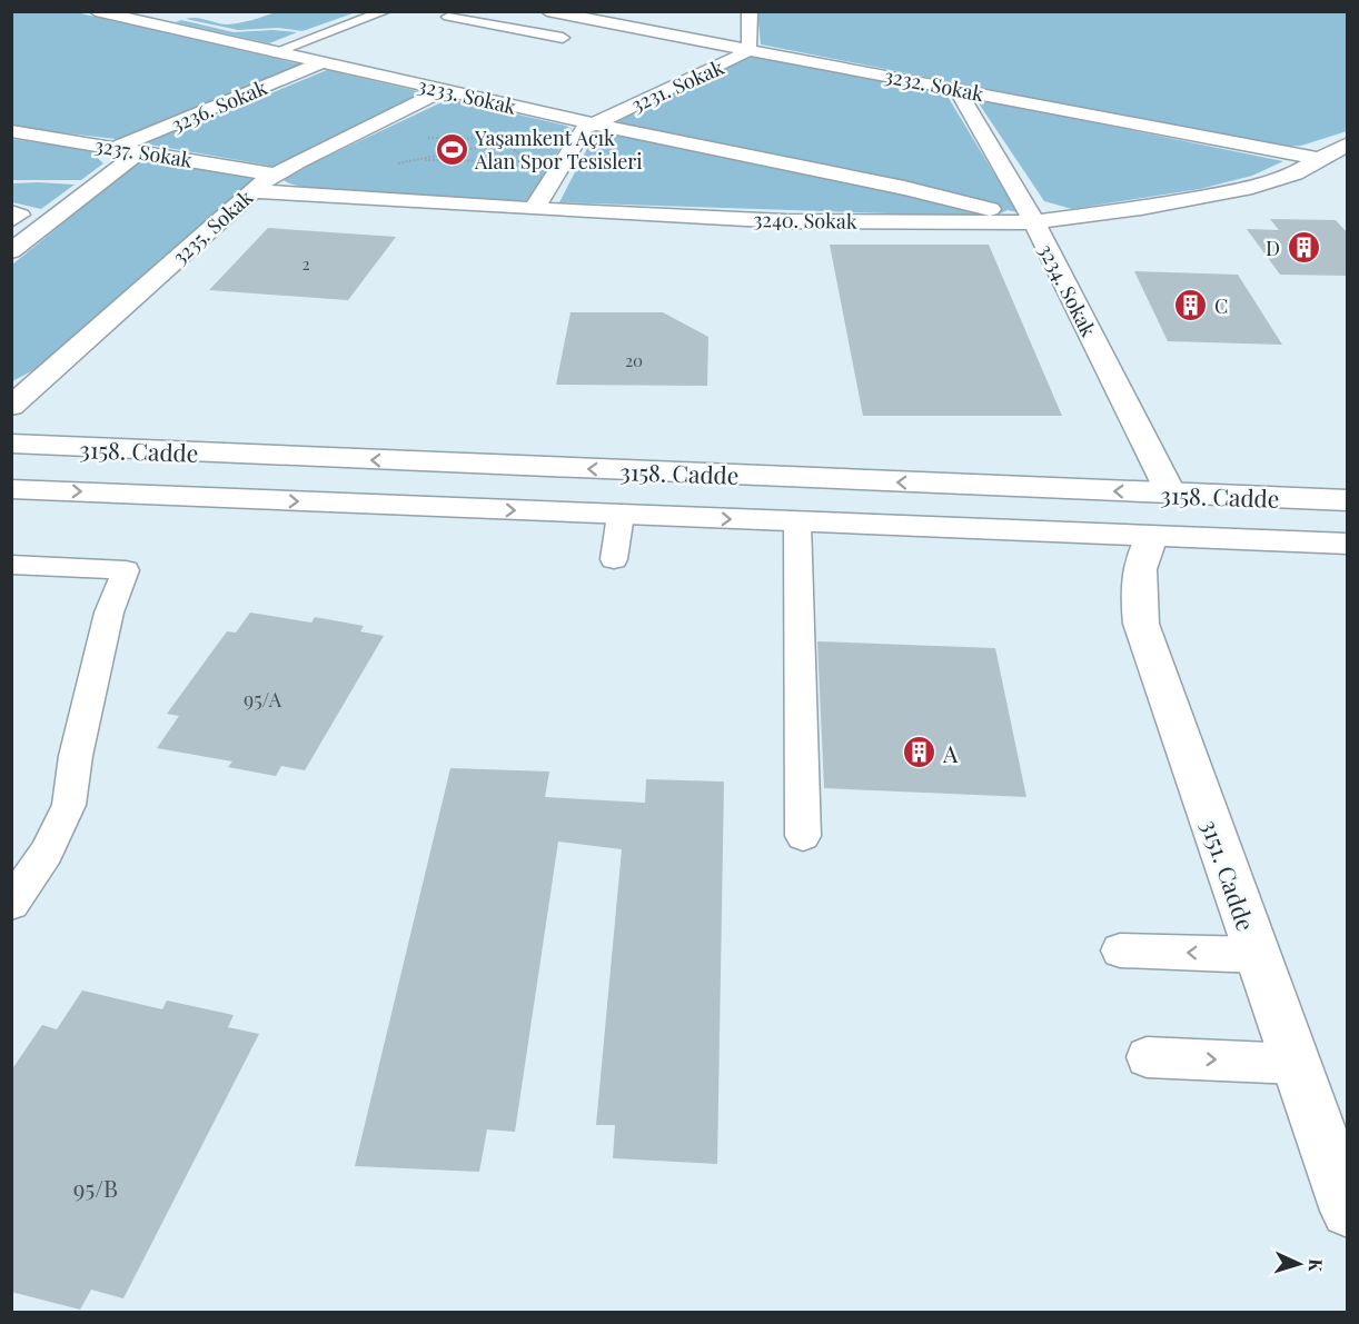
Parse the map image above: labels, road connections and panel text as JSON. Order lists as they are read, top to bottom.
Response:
{
  "streets": {
    "street": [
      "3232. Sokak",
      "3231. Sokak",
      "3233. Sokak",
      "3236. Sokak",
      "3237. Sokak",
      "3240. Sokak",
      "3235. Sokak",
      "3234. Sokak",
      "3158. Cadde",
      "3151. Cadde"
    ]
  },
  "crossings": [
    ["3232. Sokak", "3231. Sokak"],
    ["3232. Sokak", "3240. Sokak"],
    ["3232. Sokak", "3234. Sokak"],
    ["3231. Sokak", "3233. Sokak"],
    ["3231. Sokak", "3240. Sokak"],
    ["3233. Sokak", "3236. Sokak"],
    ["3233. Sokak", "3240. Sokak"],
    ["3233. Sokak", "3235. Sokak"],
    ["3233. Sokak", "3234. Sokak"],
    ["3236. Sokak", "3237. Sokak"],
    ["3237. Sokak", "3235. Sokak"],
    ["3240. Sokak", "3235. Sokak"],
    ["3240. Sokak", "3234. Sokak"],
    ["3234. Sokak", "3158. Cadde"],
    ["3234. Sokak", "3151. Cadde"],
    ["3158. Cadde", "3151. Cadde"]
  ],
  "places": {
    "sports": ["Yaşamkent Açık Alan Spor Tesisleri"],
    "building": ["D", "C", "A"]
  },
  "house_numbers": [
    "2",
    "20",
    "95/A",
    "95/B"
  ],
  "north": "right"
}
